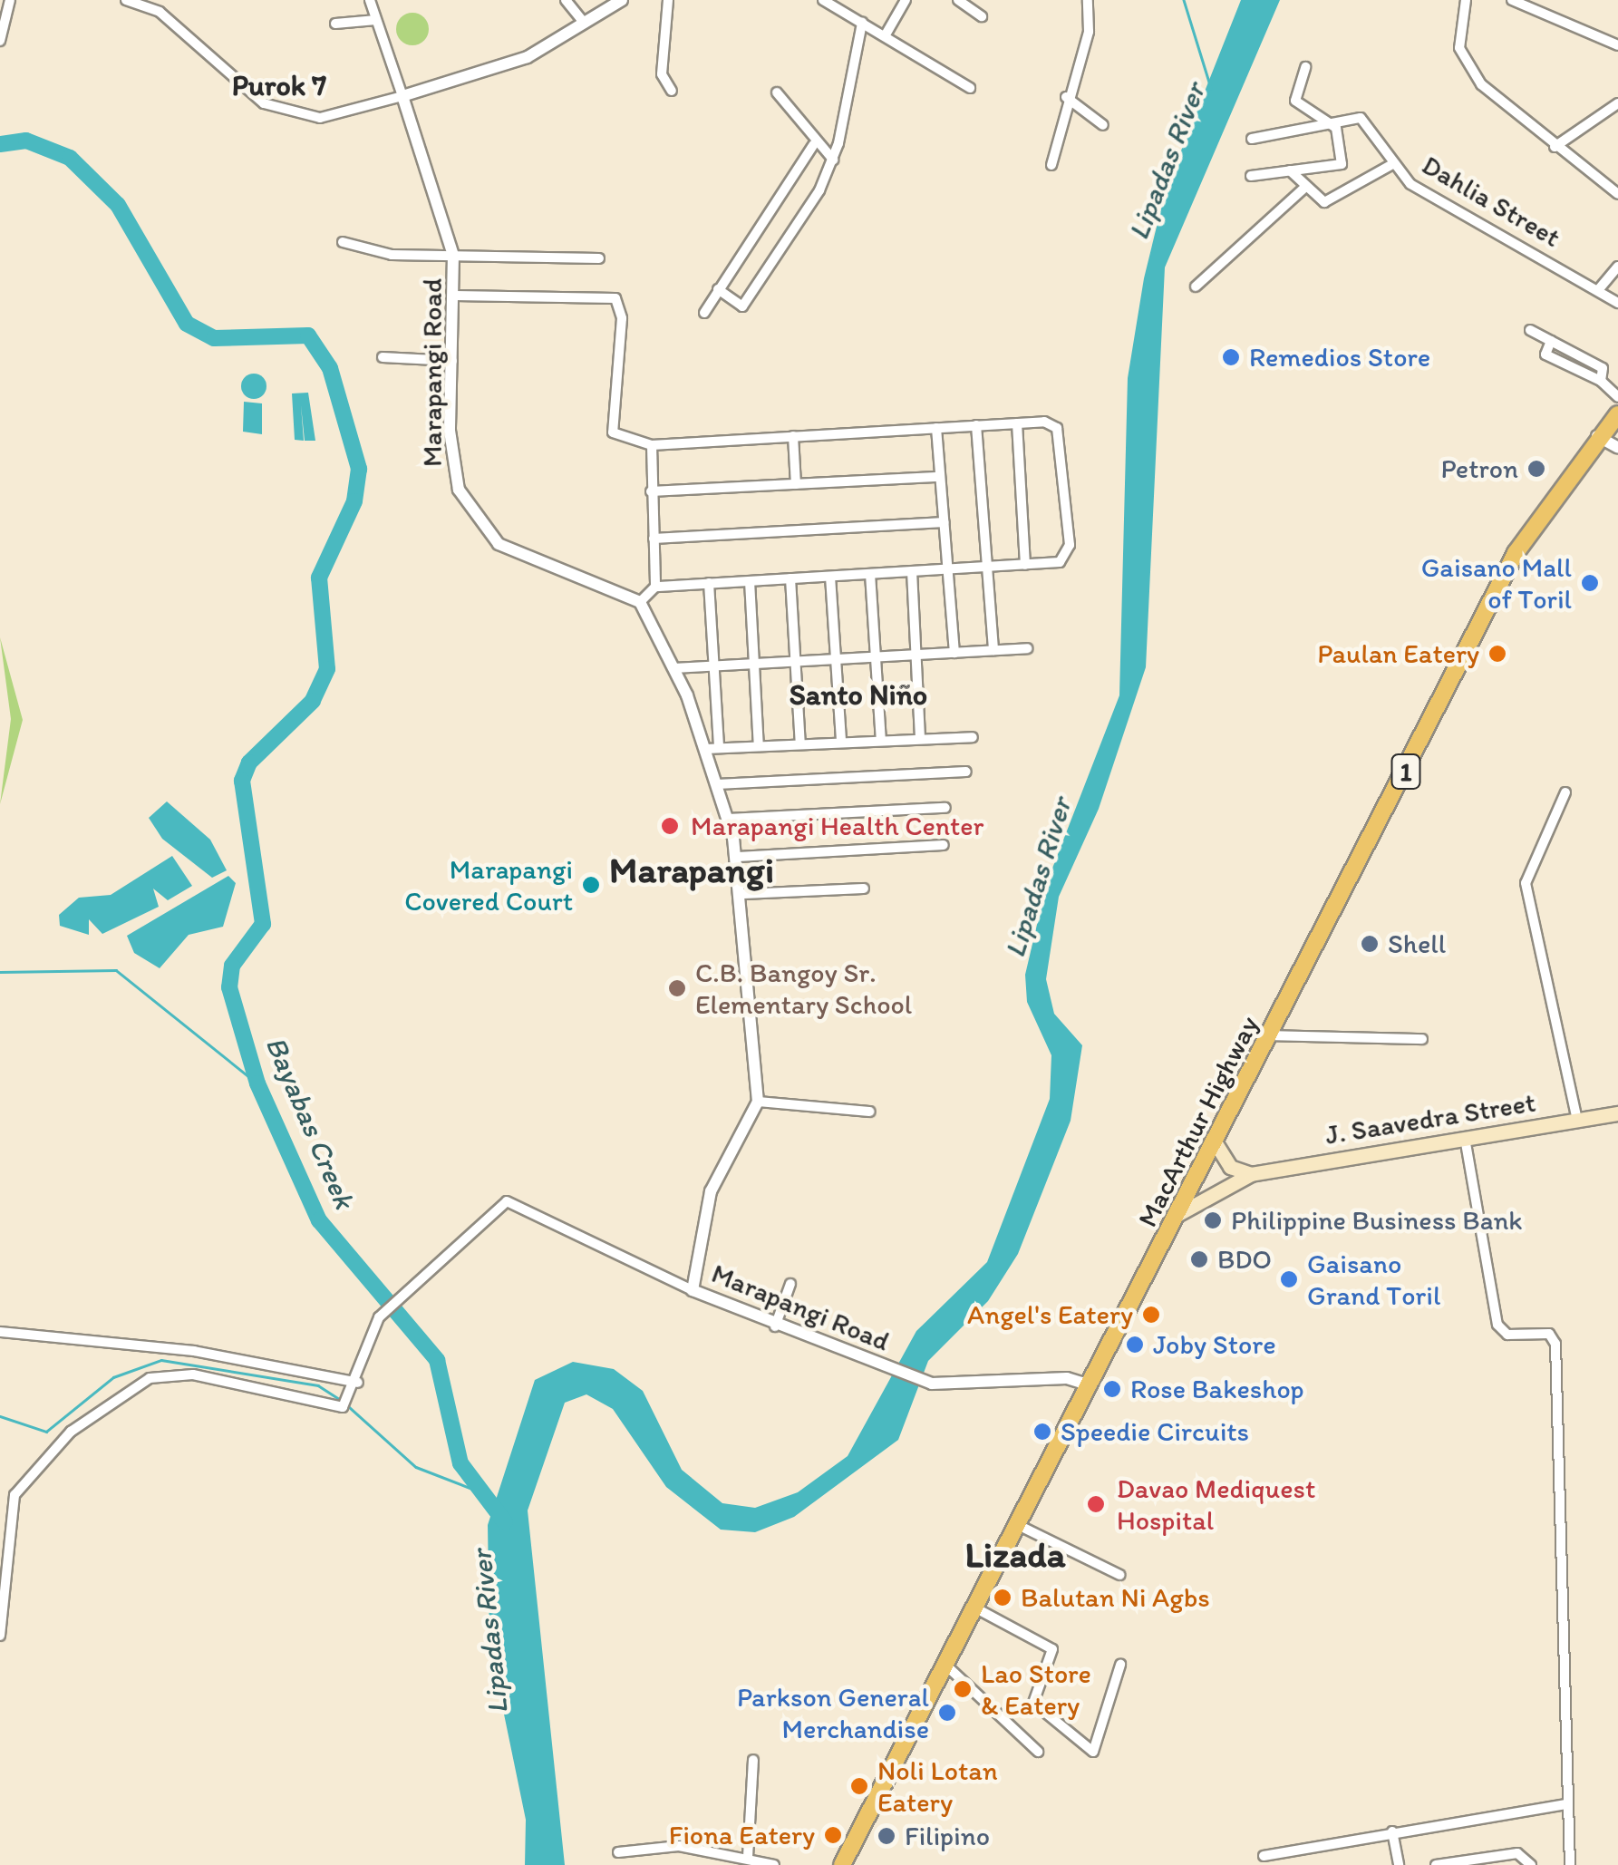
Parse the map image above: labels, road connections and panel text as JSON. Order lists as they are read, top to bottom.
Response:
{
  "streets": {
    "highway": ["1", "MacArthur Highway"],
    "main road": ["J. Saavedra Street"],
    "street": ["Dahlia Street", "Marapangi Road"]
  },
  "crossings": [
    ["Marapangi Road", "MacArthur Highway"],
    ["J. Saavedra Street", "MacArthur Highway"]
  ],
  "districts": [
    "Purok 7",
    "Santo Niño",
    "Marapangi",
    "Lizada"
  ],
  "water": ["Lipadas River", "Bayabas Creek"],
  "places": [
    "Remedios Store",
    "Petron",
    "Gaisano Mall of Toril",
    "Paulan Eatery",
    "Marapangi Health Center",
    "Marapangi Covered Court",
    "Shell",
    "C.B. Bangoy Sr. Elementary School",
    "Philippine Business Bank",
    "BDO",
    "Gaisano Grand Toril",
    "Angel's Eatery",
    "Joby Store",
    "Rose Bakeshop",
    "Speedie Circuits",
    "Davao Mediquest Hospital",
    "Balutan Ni Agbs",
    "Lao Store & Eatery",
    "Parkson General Merchandise",
    "Noli Lotan Eatery",
    "Fiona Eatery",
    "Filipino"
  ]
}
